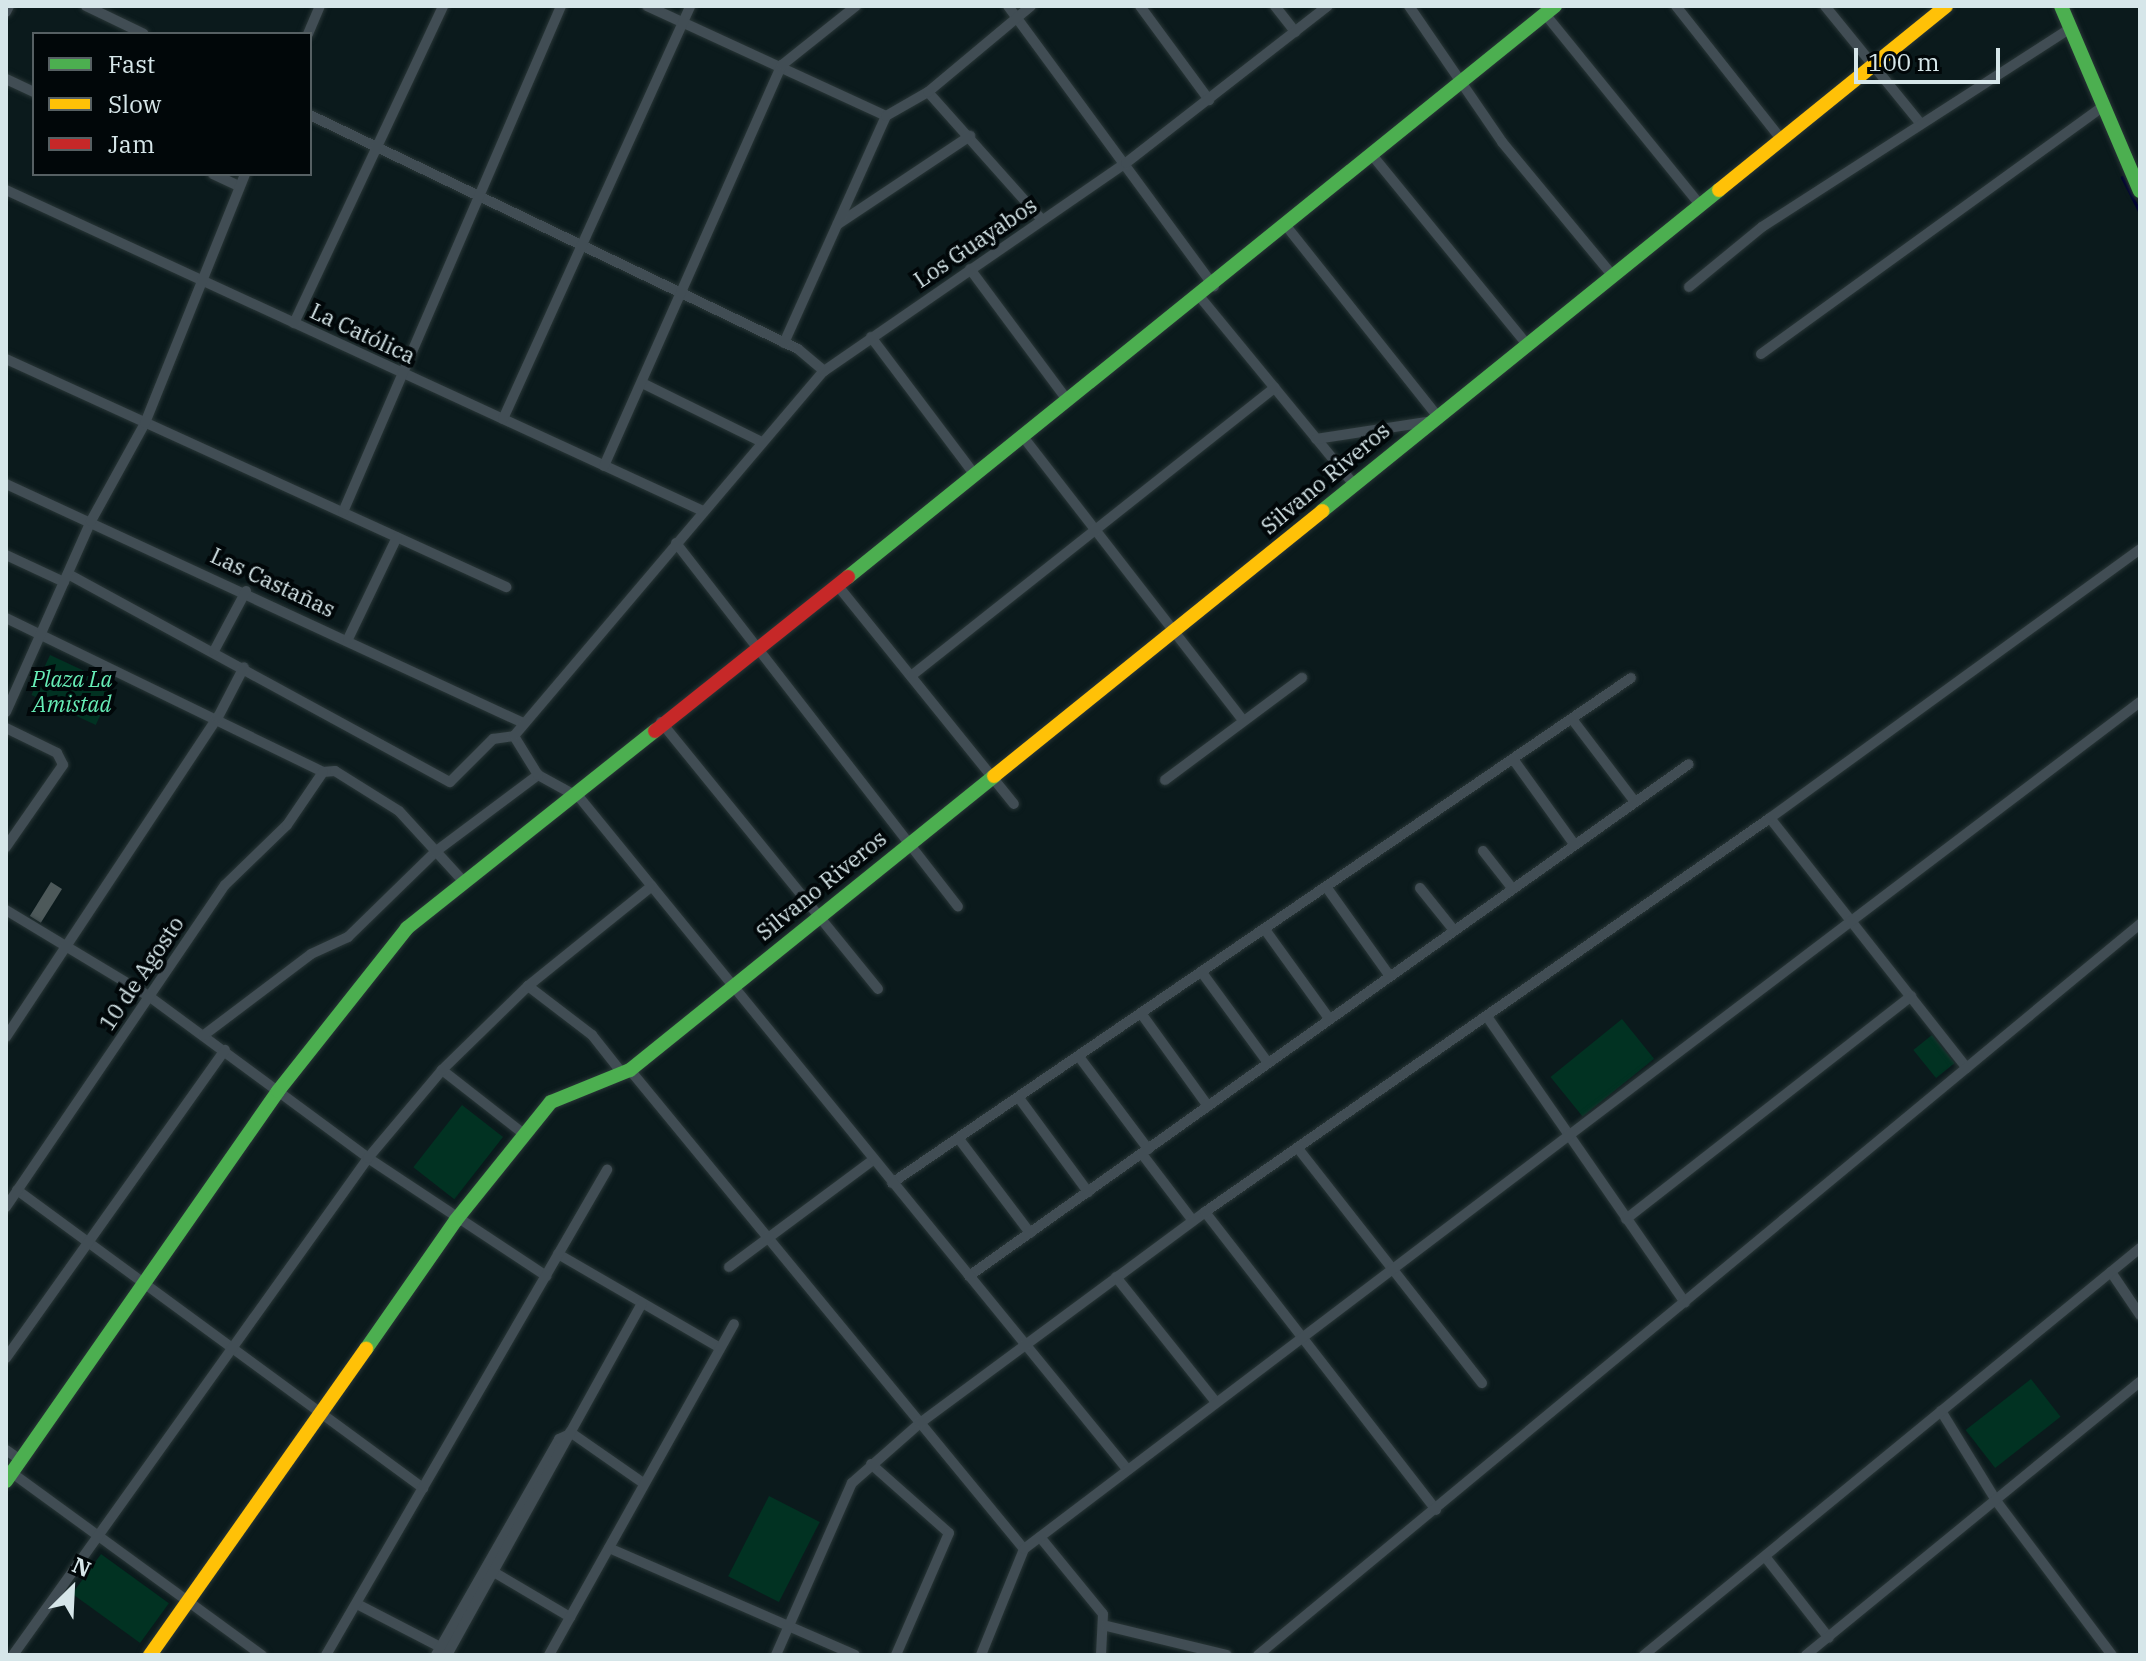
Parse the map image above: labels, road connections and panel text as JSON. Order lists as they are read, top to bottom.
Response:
{
  "streets": {
    "street": [
      "Los Guayabos",
      "La Católica",
      "Silvano Riveros",
      "Las Castañas",
      "10 de Agosto"
    ]
  },
  "crossings": [
    ["Los Guayabos", "La Católica"],
    ["Los Guayabos", "Las Castañas"]
  ],
  "parks": ["Plaza La Amistad"],
  "legend": ["Fast", "Slow", "Jam"],
  "scale_bar": "100 m",
  "north": "top right"
}
